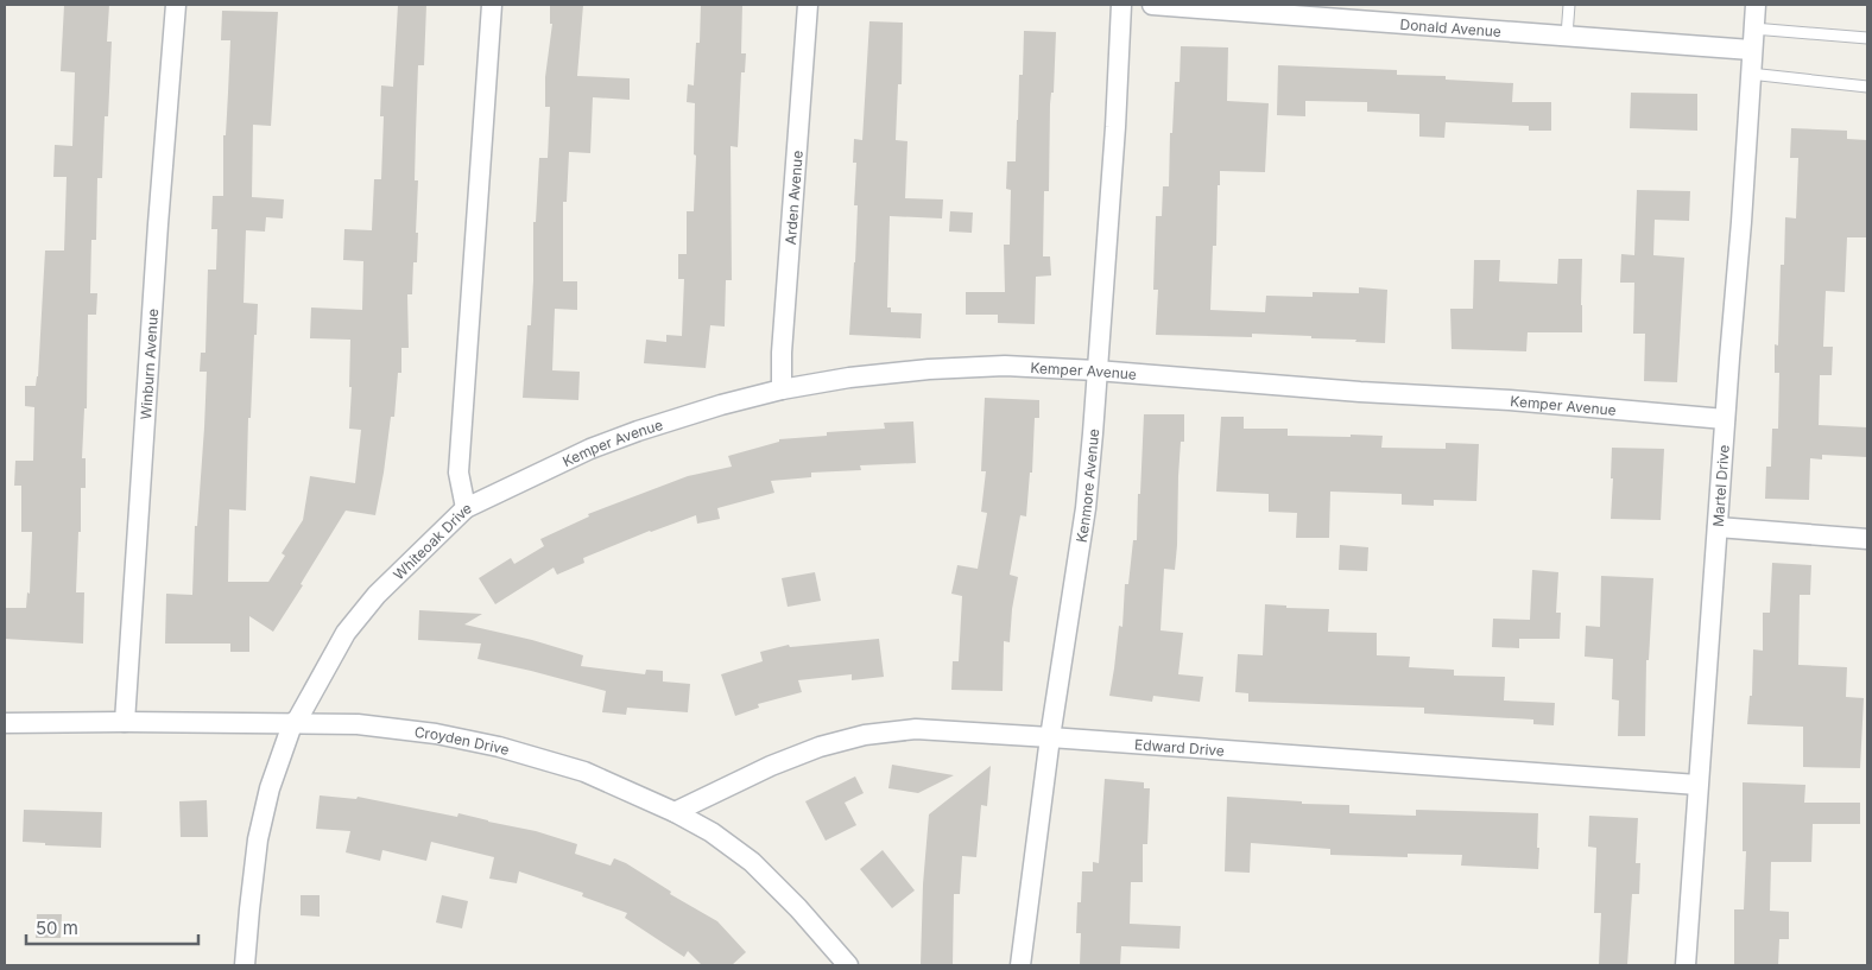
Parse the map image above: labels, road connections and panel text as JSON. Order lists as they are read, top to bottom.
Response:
{
  "streets": {
    "street": [
      "Donald Avenue",
      "Arden Avenue",
      "Winburn Avenue",
      "Kemper Avenue",
      "Martel Drive",
      "Kenmore Avenue",
      "Whiteoak Drive",
      "Croyden Drive",
      "Edward Drive"
    ]
  },
  "crossings": [
    ["Donald Avenue", "Martel Drive"],
    ["Arden Avenue", "Kemper Avenue"],
    ["Winburn Avenue", "Croyden Drive"],
    ["Kemper Avenue", "Martel Drive"],
    ["Kemper Avenue", "Kenmore Avenue"],
    ["Kemper Avenue", "Whiteoak Drive"],
    ["Martel Drive", "Edward Drive"],
    ["Kenmore Avenue", "Edward Drive"],
    ["Whiteoak Drive", "Croyden Drive"],
    ["Croyden Drive", "Edward Drive"]
  ],
  "scale_bar": "50 m"
}
